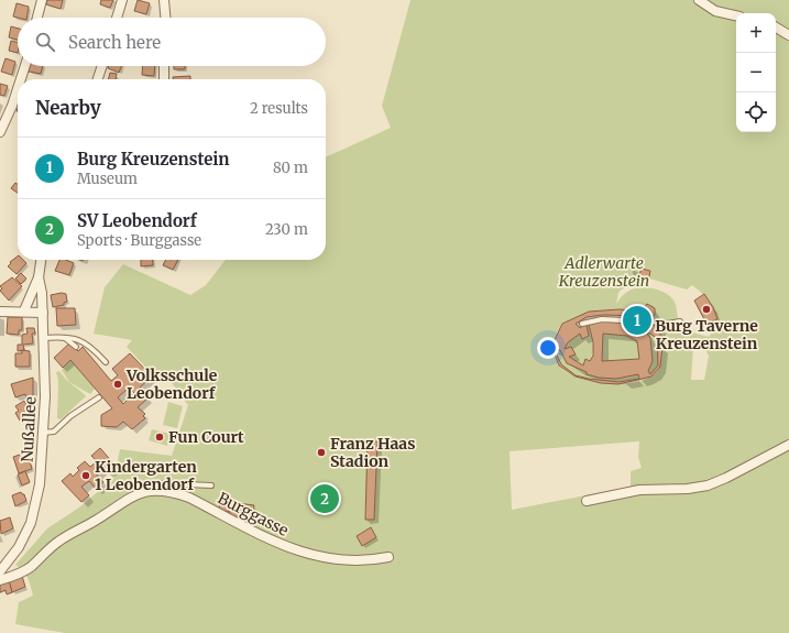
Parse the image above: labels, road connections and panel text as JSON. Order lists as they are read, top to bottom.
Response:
{
  "streets": {
    "street": ["Nußallee", "Burggasse"]
  },
  "parks": ["Adlerwarte Kreuzenstein"],
  "places": [
    "Burg Taverne Kreuzenstein",
    "Volksschule Leobendorf",
    "Fun Court",
    "Franz Haas Stadion",
    "Kindergarten 1 Leobendorf"
  ],
  "page": {
    "map_buttons": ["+", "−"],
    "search": "Search here",
    "heading": ["Nearby", "2 results"],
    "list": [
      {
        "mark": "1",
        "name": "Burg Kreuzenstein",
        "note": "Museum",
        "value": "80 m"
      },
      {
        "mark": "2",
        "name": "SV Leobendorf",
        "note": "Sports · Burggasse",
        "value": "230 m"
      }
    ],
    "pins": ["1", "2"]
  }
}
